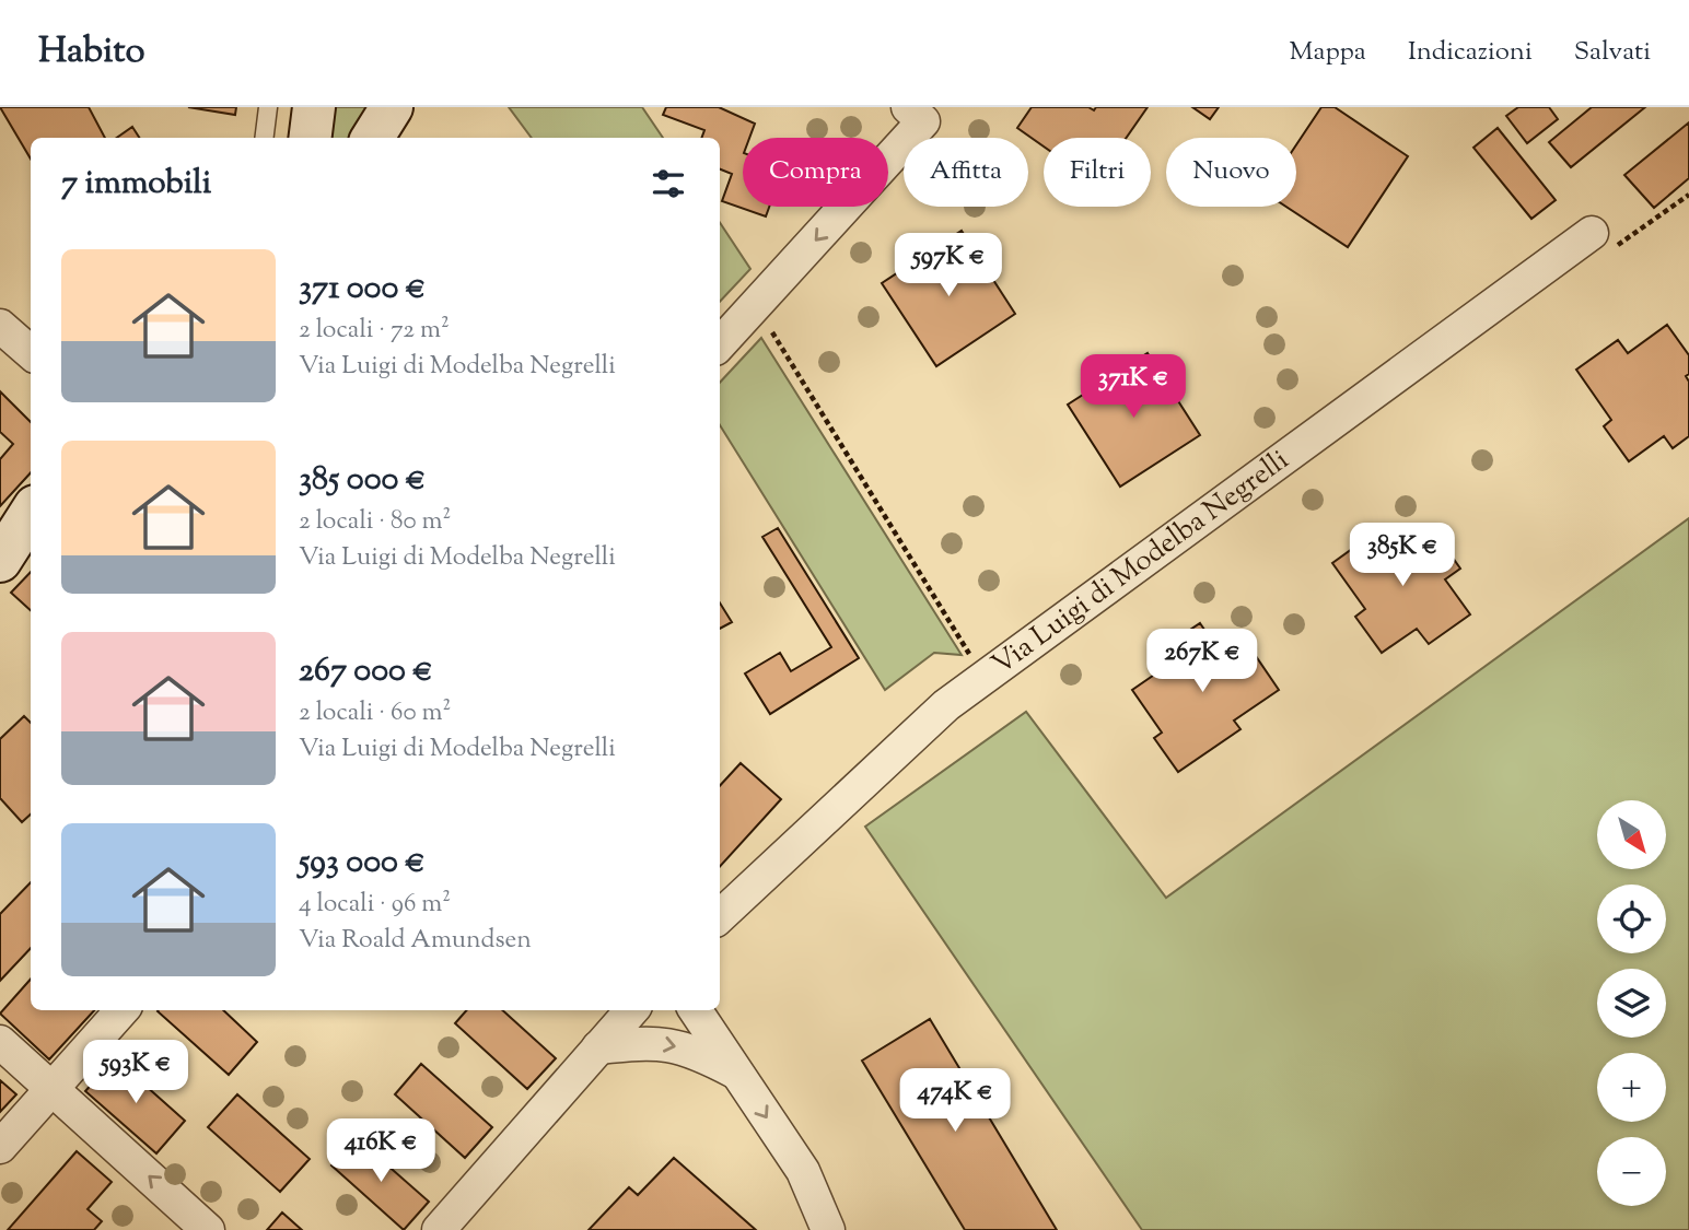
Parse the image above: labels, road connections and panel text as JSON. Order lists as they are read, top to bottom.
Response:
{
  "streets": {
    "street": ["Via Luigi di Modelba Negrelli"]
  },
  "north": "bottom right",
  "page": {
    "header": "Habito",
    "nav": ["Mappa", "Indicazioni", "Salvati"],
    "chip": [
      "Compra",
      "Affitta",
      "Filtri",
      "Nuovo"
    ],
    "heading": "7 immobili",
    "list": [
      {
        "name": "371 000 €",
        "note": "2 locali · 72 m² · Via Luigi di Modelba Negrelli"
      },
      {
        "name": "385 000 €",
        "note": "2 locali · 80 m² · Via Luigi di Modelba Negrelli"
      },
      {
        "name": "267 000 €",
        "note": "2 locali · 60 m² · Via Luigi di Modelba Negrelli"
      },
      {
        "name": "593 000 €",
        "note": "4 locali · 96 m² · Via Roald Amundsen"
      }
    ],
    "price": [
      "597K €",
      "371K €",
      "385K €",
      "267K €",
      "593K €",
      "474K €",
      "416K €"
    ],
    "map_buttons": ["+", "−"]
  }
}
